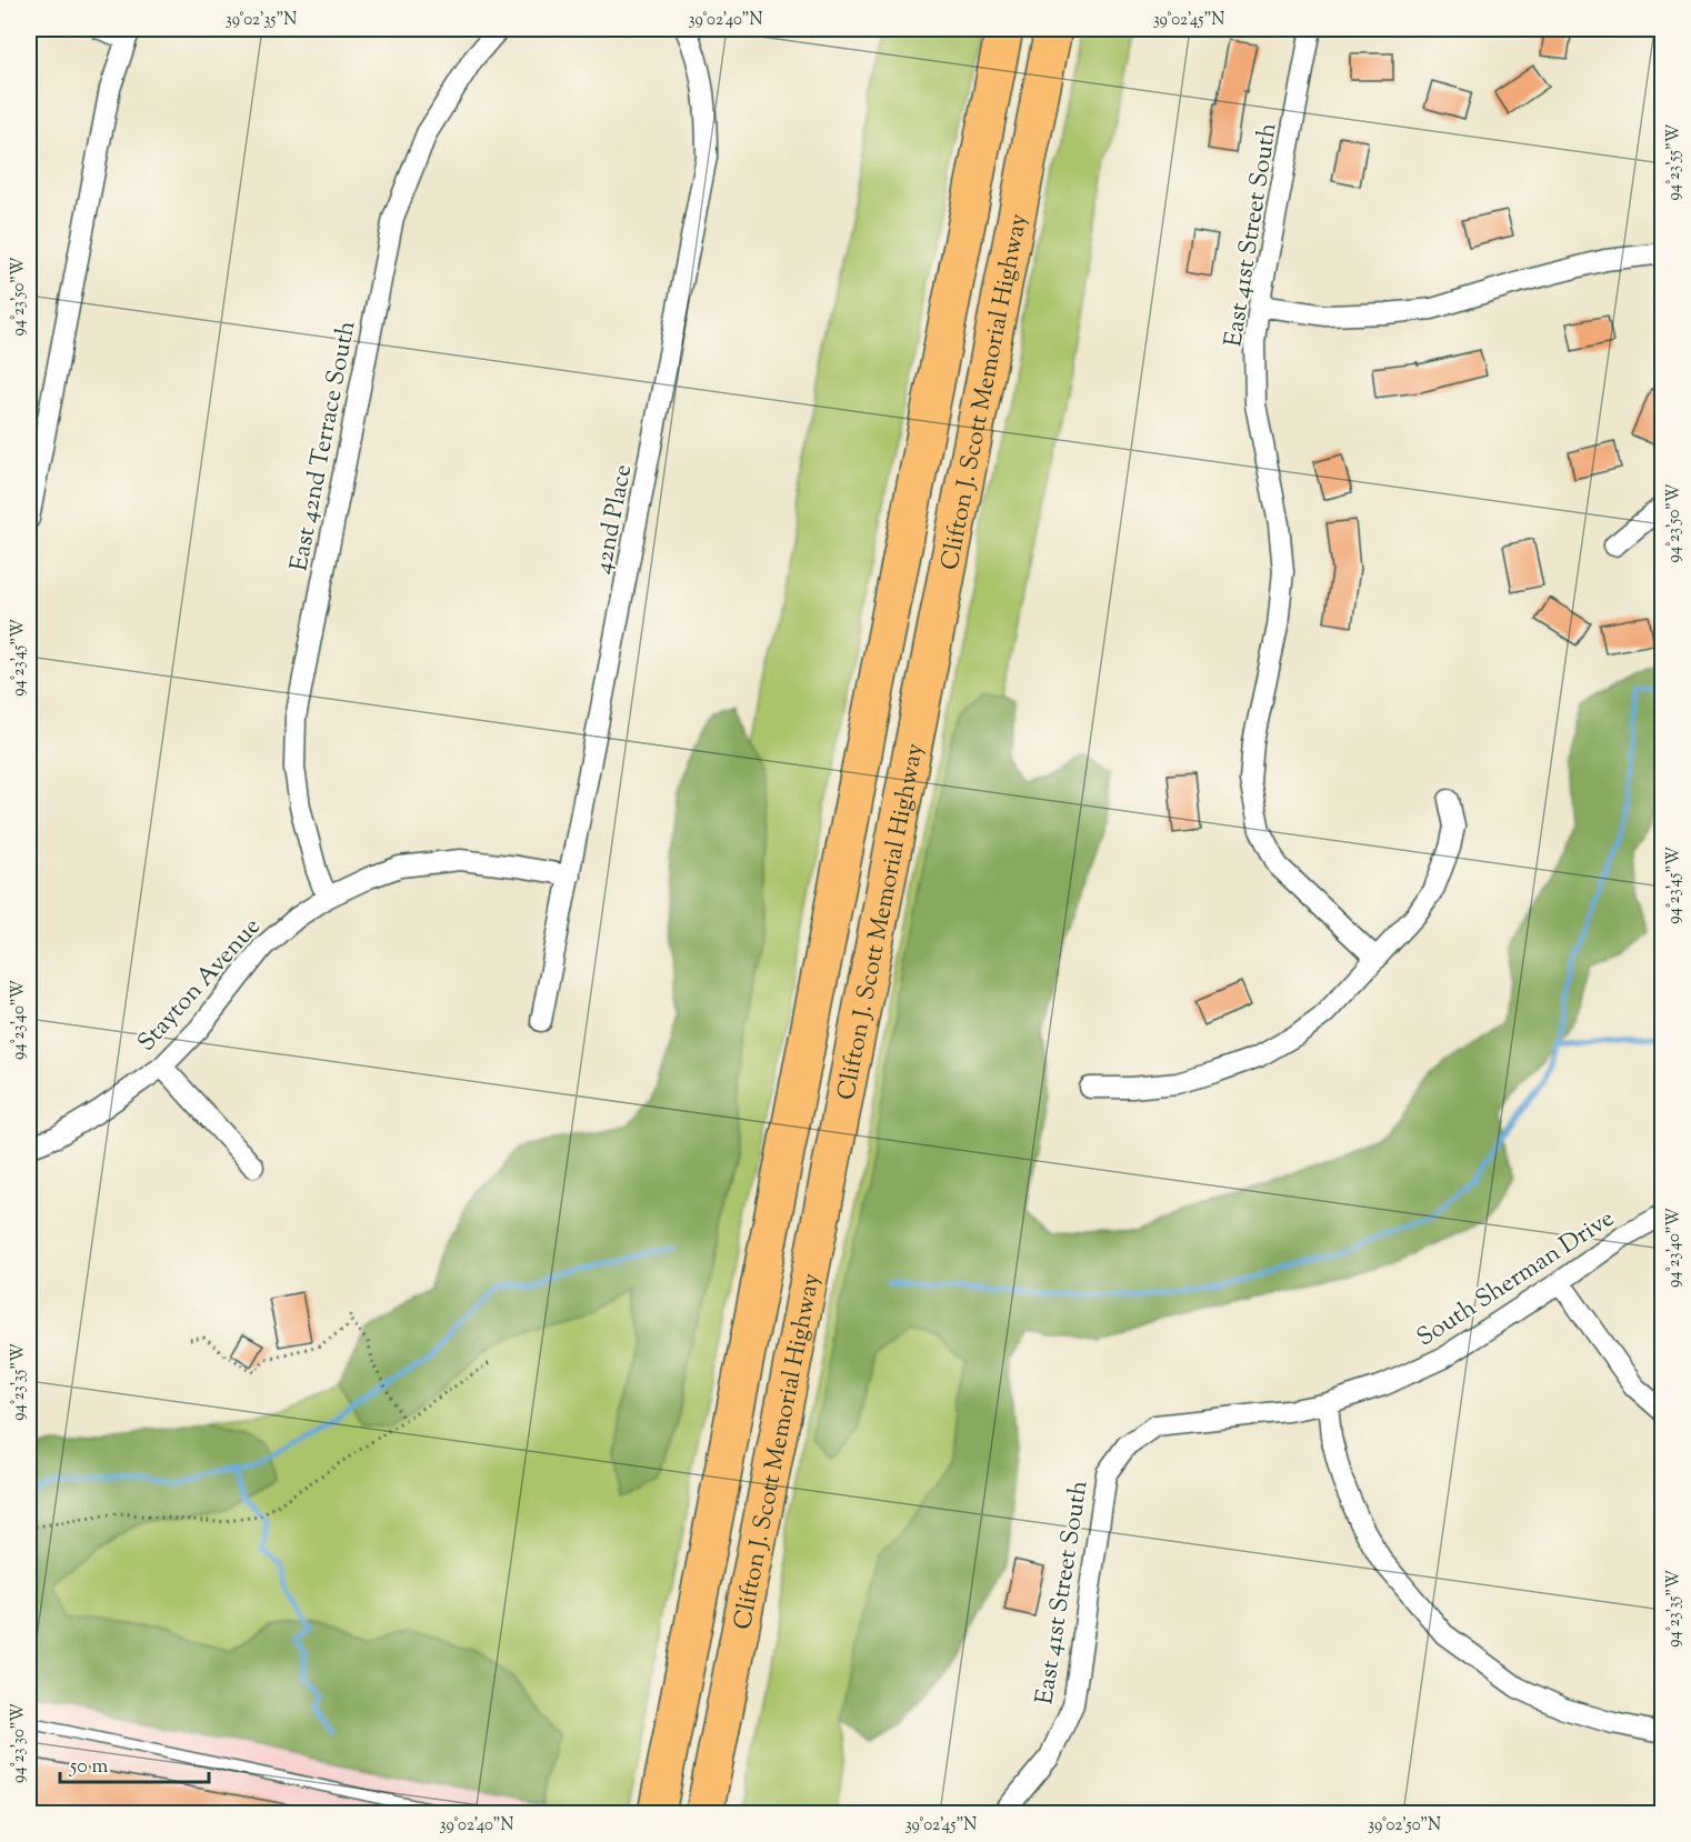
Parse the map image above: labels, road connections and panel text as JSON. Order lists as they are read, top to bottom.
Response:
{
  "streets": {
    "highway": ["Clifton J. Scott Memorial Highway"],
    "street": [
      "East 41st Street South",
      "East 42nd Terrace South",
      "42nd Place",
      "Stayton Avenue",
      "South Sherman Drive"
    ]
  },
  "crossings": [
    ["East 41st Street South", "South Sherman Drive"],
    ["East 42nd Terrace South", "Stayton Avenue"],
    ["42nd Place", "Stayton Avenue"]
  ],
  "scale_bar": "50 m",
  "coordinates": [
    "39°02'35\"N",
    "39°02'40\"N",
    "39°02'45\"N",
    "94°23'55\"W",
    "94°23'50\"W",
    "94°23'45\"W",
    "94°23'40\"W",
    "94°23'35\"W",
    "94°23'30\"W",
    "39°02'50\"N"
  ]
}
